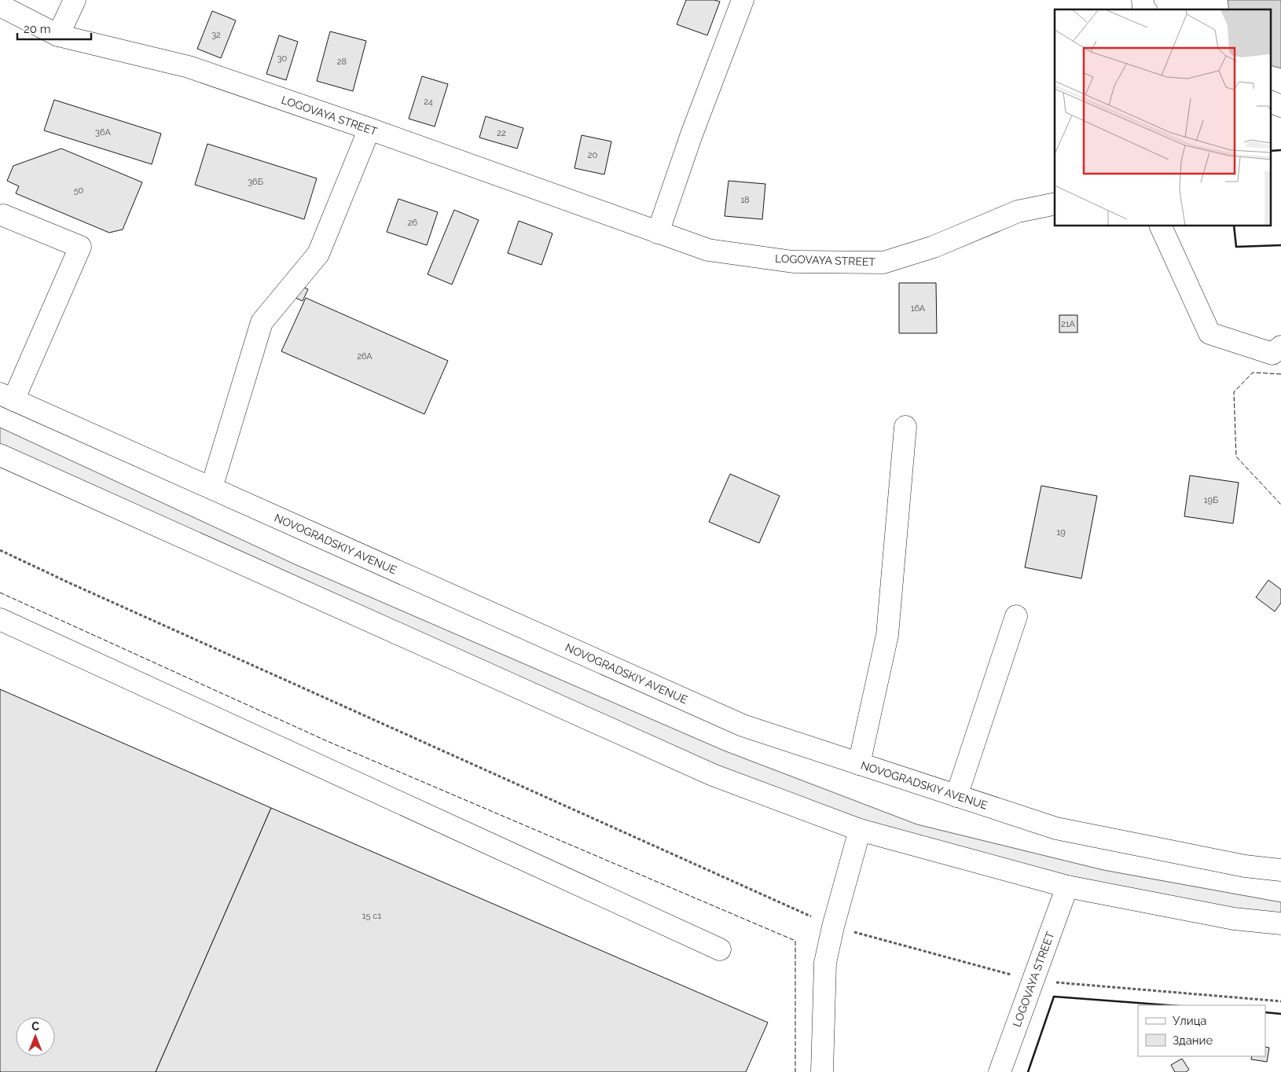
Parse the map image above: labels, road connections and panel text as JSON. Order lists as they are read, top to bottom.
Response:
{
  "streets": {
    "main road": ["LOGOVAYA STREET", "NOVOGRADSKIY AVENUE"]
  },
  "house_numbers": [
    "32",
    "30",
    "28",
    "24",
    "36А",
    "22",
    "20",
    "36Б",
    "50",
    "18",
    "26",
    "16А",
    "21А",
    "26А",
    "19Б",
    "19",
    "15 с1"
  ],
  "legend": ["Улица", "Здание"],
  "scale_bar": "20 m",
  "north": "top"
}
